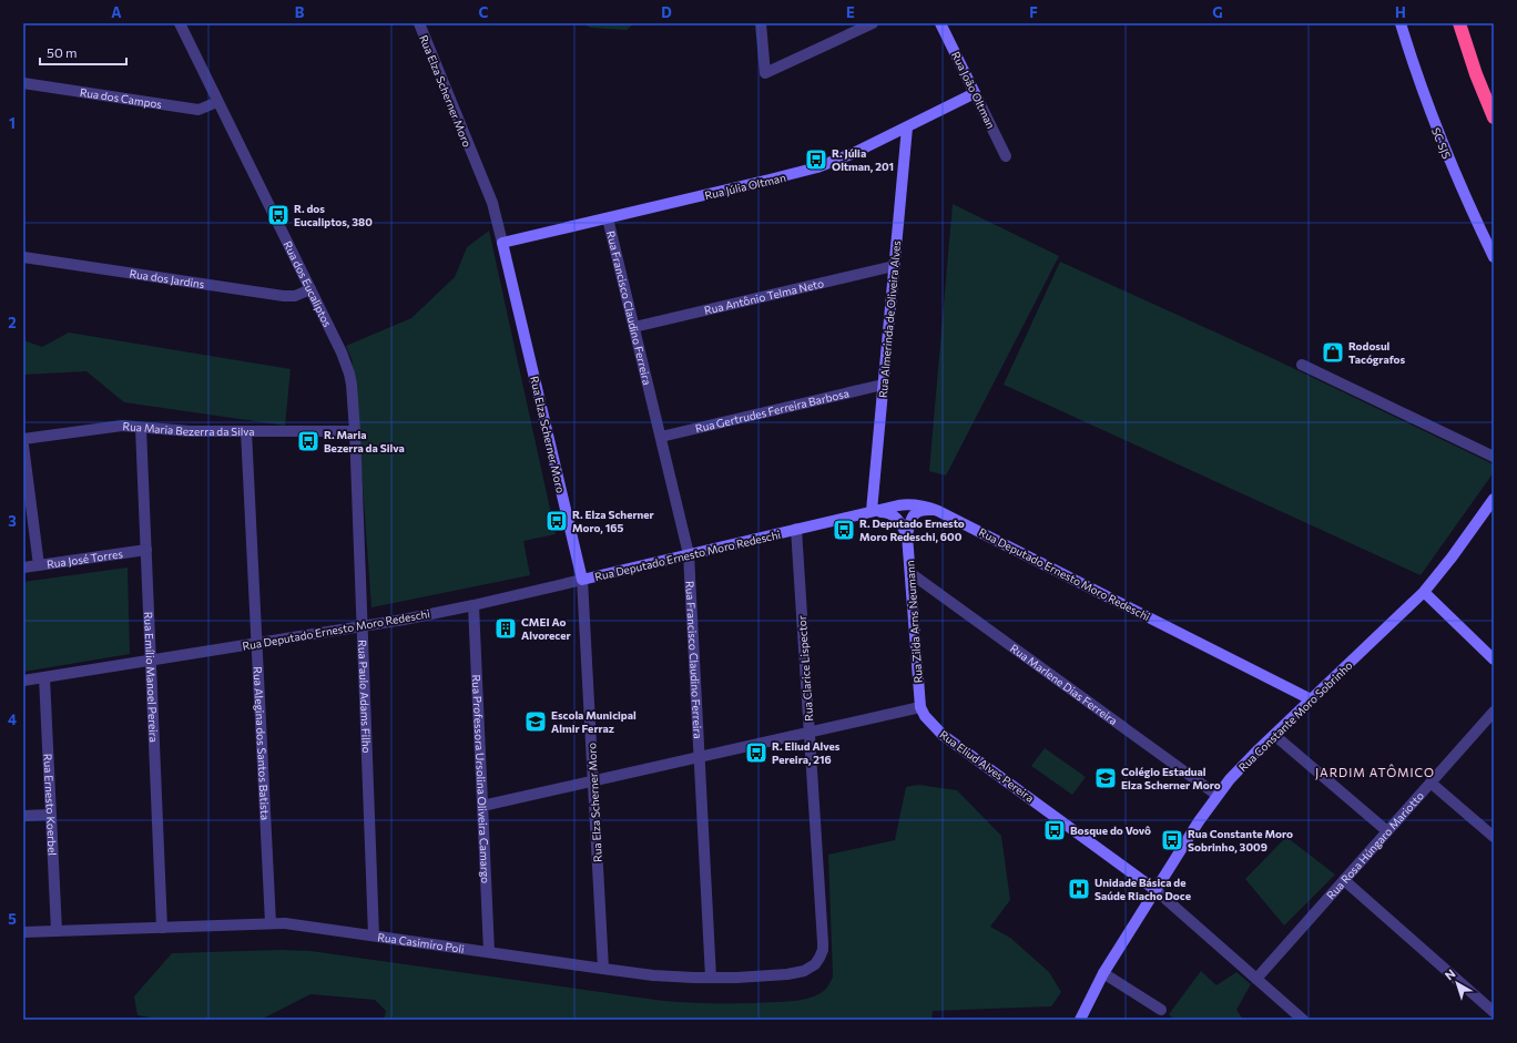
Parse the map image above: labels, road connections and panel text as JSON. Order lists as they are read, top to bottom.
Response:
{
  "streets": {
    "street": [
      "Rua João Oltman",
      "Rua Elza Scherner Moro",
      "Rua dos Campos",
      "SC SJS",
      "Rua Júlia Oltman",
      "Rua dos Jardins",
      "Rua dos Eucaliptos",
      "Rua Antônio Telma Neto",
      "Rua Francisco Claudino Ferreira",
      "Rua Almerinda de Oliveira Alves",
      "Rua Gertrudes Ferreira Barbosa",
      "Rua Maria Bezerra da Silva",
      "Rua Deputado Ernesto Moro Redeschi",
      "Rua José Torres",
      "Rua Zilda Arns Neumann",
      "Rua Clarice Lispector",
      "Rua Emílio Manoel Pereira",
      "Rua Marlene Dias Ferreira",
      "Rua Paulo Adams Filho",
      "Rua Constante Moro Sobrinho",
      "Rua Alegina dos Santos Batista",
      "Rua Eliud Alves Pereira",
      "Rua Professora Ursolina Oliveira Camargo",
      "Rua Ernesto Koerbel",
      "Rua Rosa Húngaro Mariotto",
      "Rua Casimiro Poli"
    ]
  },
  "crossings": [
    ["Rua João Oltman", "Rua Júlia Oltman"],
    ["Rua Elza Scherner Moro", "Rua Júlia Oltman"],
    ["Rua Elza Scherner Moro", "Rua Deputado Ernesto Moro Redeschi"],
    ["Rua Elza Scherner Moro", "Rua Casimiro Poli"],
    ["Rua dos Campos", "Rua dos Eucaliptos"],
    ["Rua Júlia Oltman", "Rua Francisco Claudino Ferreira"],
    ["Rua Júlia Oltman", "Rua Almerinda de Oliveira Alves"],
    ["Rua dos Jardins", "Rua dos Eucaliptos"],
    ["Rua dos Eucaliptos", "Rua Maria Bezerra da Silva"],
    ["Rua dos Eucaliptos", "Rua Paulo Adams Filho"],
    ["Rua Antônio Telma Neto", "Rua Francisco Claudino Ferreira"],
    ["Rua Antônio Telma Neto", "Rua Almerinda de Oliveira Alves"],
    ["Rua Francisco Claudino Ferreira", "Rua Gertrudes Ferreira Barbosa"],
    ["Rua Francisco Claudino Ferreira", "Rua Deputado Ernesto Moro Redeschi"],
    ["Rua Francisco Claudino Ferreira", "Rua Casimiro Poli"],
    ["Rua Almerinda de Oliveira Alves", "Rua Gertrudes Ferreira Barbosa"],
    ["Rua Almerinda de Oliveira Alves", "Rua Deputado Ernesto Moro Redeschi"],
    ["Rua Almerinda de Oliveira Alves", "Rua Zilda Arns Neumann"],
    ["Rua Maria Bezerra da Silva", "Rua Emílio Manoel Pereira"],
    ["Rua Maria Bezerra da Silva", "Rua Paulo Adams Filho"],
    ["Rua Maria Bezerra da Silva", "Rua Alegina dos Santos Batista"],
    ["Rua Deputado Ernesto Moro Redeschi", "Rua Zilda Arns Neumann"],
    ["Rua Deputado Ernesto Moro Redeschi", "Rua Clarice Lispector"],
    ["Rua Deputado Ernesto Moro Redeschi", "Rua Emílio Manoel Pereira"],
    ["Rua Deputado Ernesto Moro Redeschi", "Rua Paulo Adams Filho"],
    ["Rua Deputado Ernesto Moro Redeschi", "Rua Constante Moro Sobrinho"],
    ["Rua Deputado Ernesto Moro Redeschi", "Rua Alegina dos Santos Batista"],
    ["Rua Deputado Ernesto Moro Redeschi", "Rua Professora Ursolina Oliveira Camargo"],
    ["Rua Deputado Ernesto Moro Redeschi", "Rua Ernesto Koerbel"],
    ["Rua José Torres", "Rua Emílio Manoel Pereira"],
    ["Rua Zilda Arns Neumann", "Rua Marlene Dias Ferreira"],
    ["Rua Zilda Arns Neumann", "Rua Eliud Alves Pereira"],
    ["Rua Clarice Lispector", "Rua Casimiro Poli"],
    ["Rua Emílio Manoel Pereira", "Rua Casimiro Poli"],
    ["Rua Marlene Dias Ferreira", "Rua Constante Moro Sobrinho"],
    ["Rua Paulo Adams Filho", "Rua Casimiro Poli"],
    ["Rua Constante Moro Sobrinho", "Rua Eliud Alves Pereira"],
    ["Rua Alegina dos Santos Batista", "Rua Casimiro Poli"],
    ["Rua Eliud Alves Pereira", "Rua Rosa Húngaro Mariotto"],
    ["Rua Professora Ursolina Oliveira Camargo", "Rua Casimiro Poli"],
    ["Rua Ernesto Koerbel", "Rua Casimiro Poli"]
  ],
  "districts": ["JARDIM ATÔMICO"],
  "places": {
    "bus stop": [
      "R. Júlia Oltman, 201",
      "R. dos Eucaliptos, 380",
      "R. Maria Bezerra da Silva",
      "R. Elza Scherner Moro, 165",
      "R. Deputado Ernesto Moro Redeschi, 600",
      "R. Eliud Alves Pereira, 216",
      "Bosque do Vovô",
      "Rua Constante Moro Sobrinho, 3009"
    ],
    "shop": ["Rodosul Tacógrafos"],
    "building": ["CMEI Ao Alvorecer"],
    "school or university": ["Escola Municipal Almir Ferraz", "Colégio Estadual Elza Scherner Moro"],
    "hospital": ["Unidade Básica de Saúde Riacho Doce"]
  },
  "scale_bar": "50 m",
  "north": "top left",
  "grid": {
    "columns": [
      "A",
      "B",
      "C",
      "D",
      "E",
      "F",
      "G",
      "H"
    ],
    "rows": [
      "1",
      "2",
      "3",
      "4",
      "5"
    ]
  }
}
